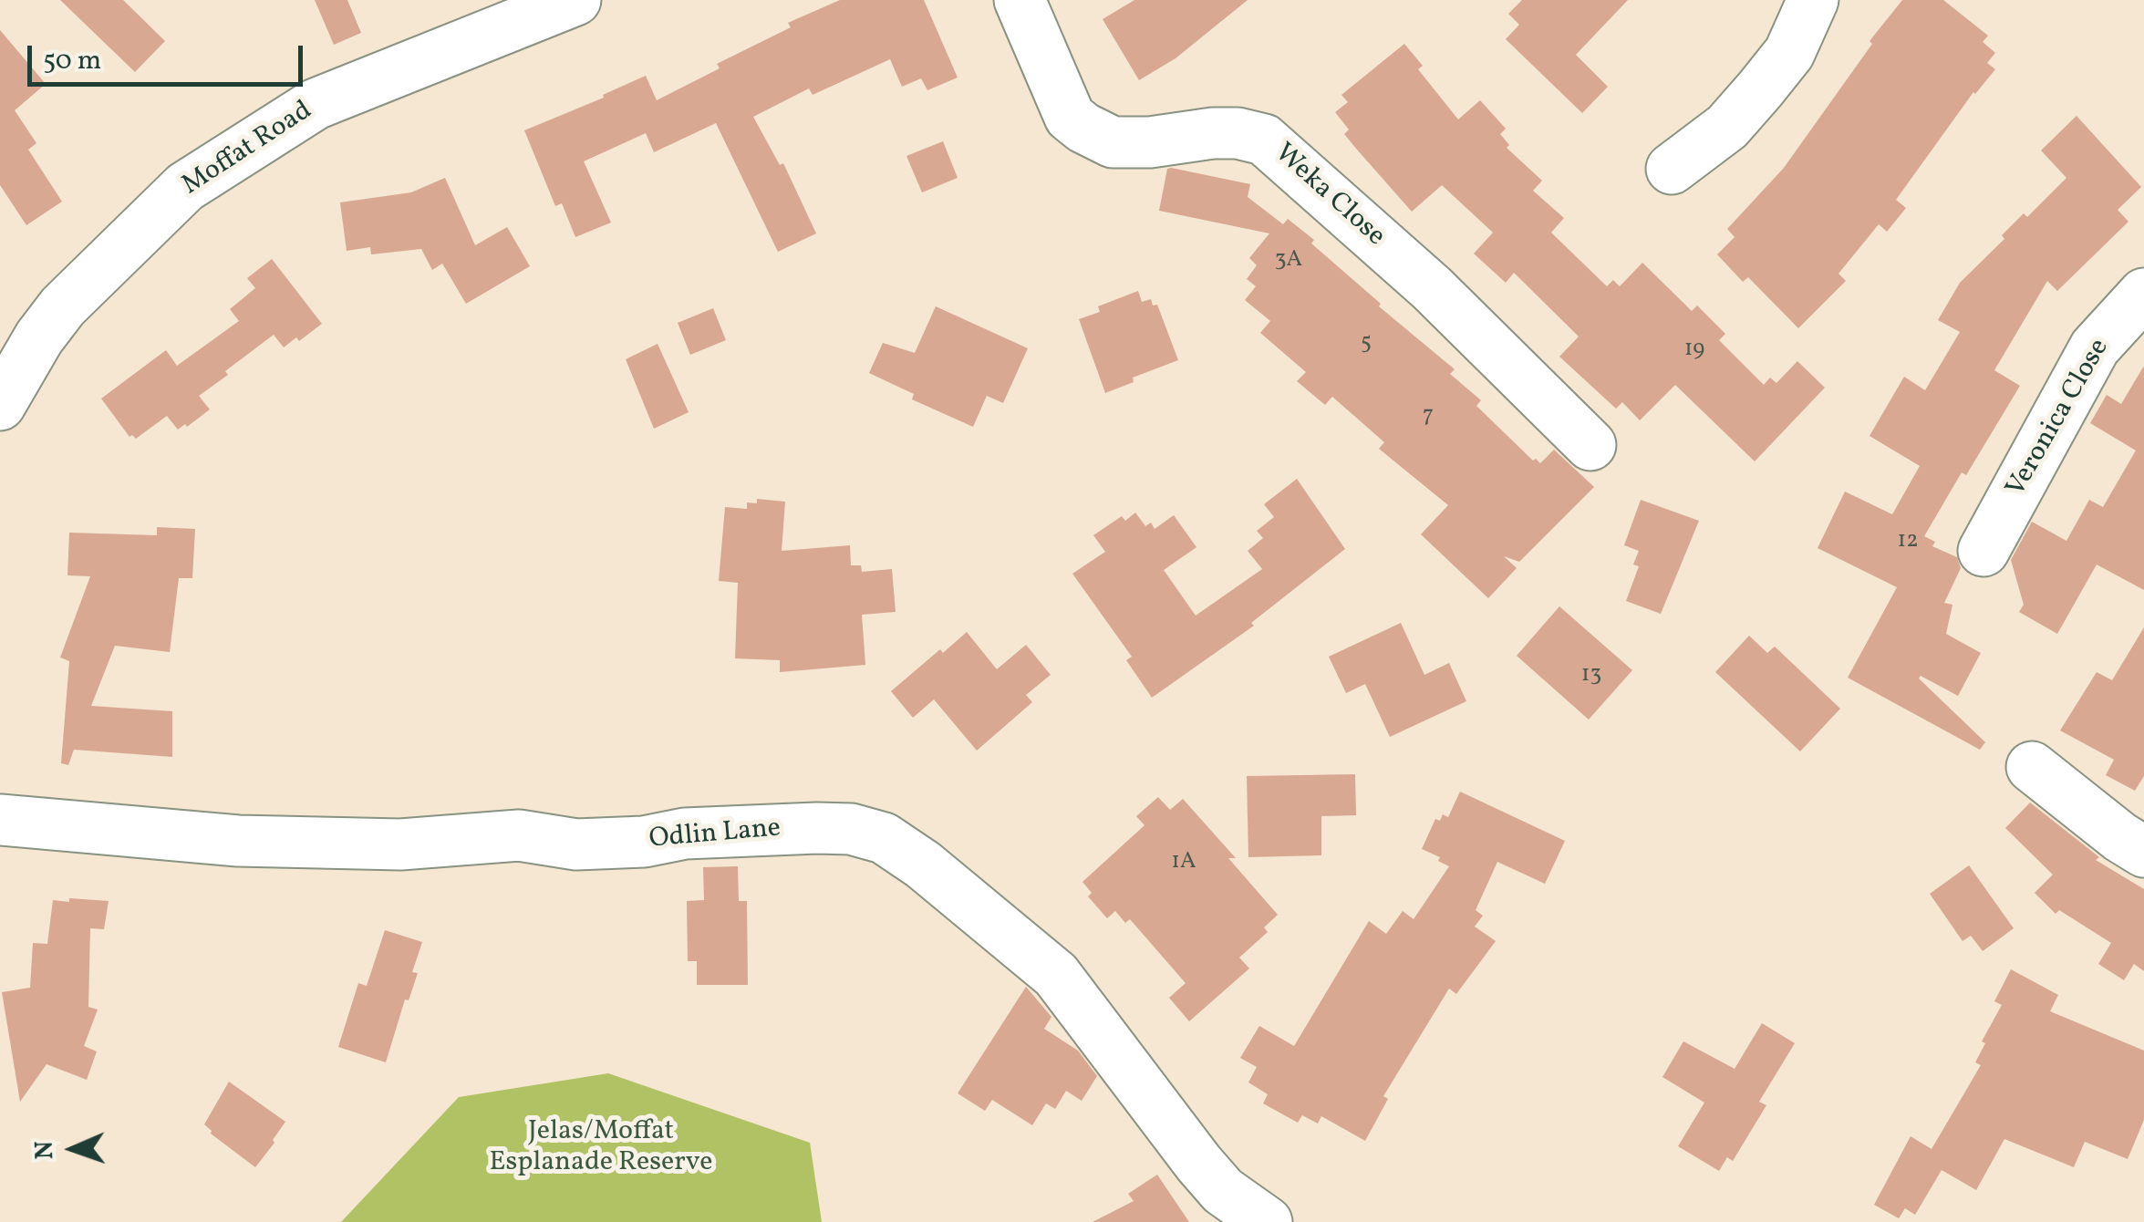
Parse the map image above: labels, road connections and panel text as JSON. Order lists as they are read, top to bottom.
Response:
{
  "streets": {
    "street": [
      "Moffat Road",
      "Weka Close",
      "Veronica Close",
      "Odlin Lane"
    ]
  },
  "parks": ["Jelas/Moffat Esplanade Reserve"],
  "house_numbers": [
    "3A",
    "5",
    "19",
    "7",
    "12",
    "13",
    "1A"
  ],
  "scale_bar": "50 m",
  "north": "left"
}
